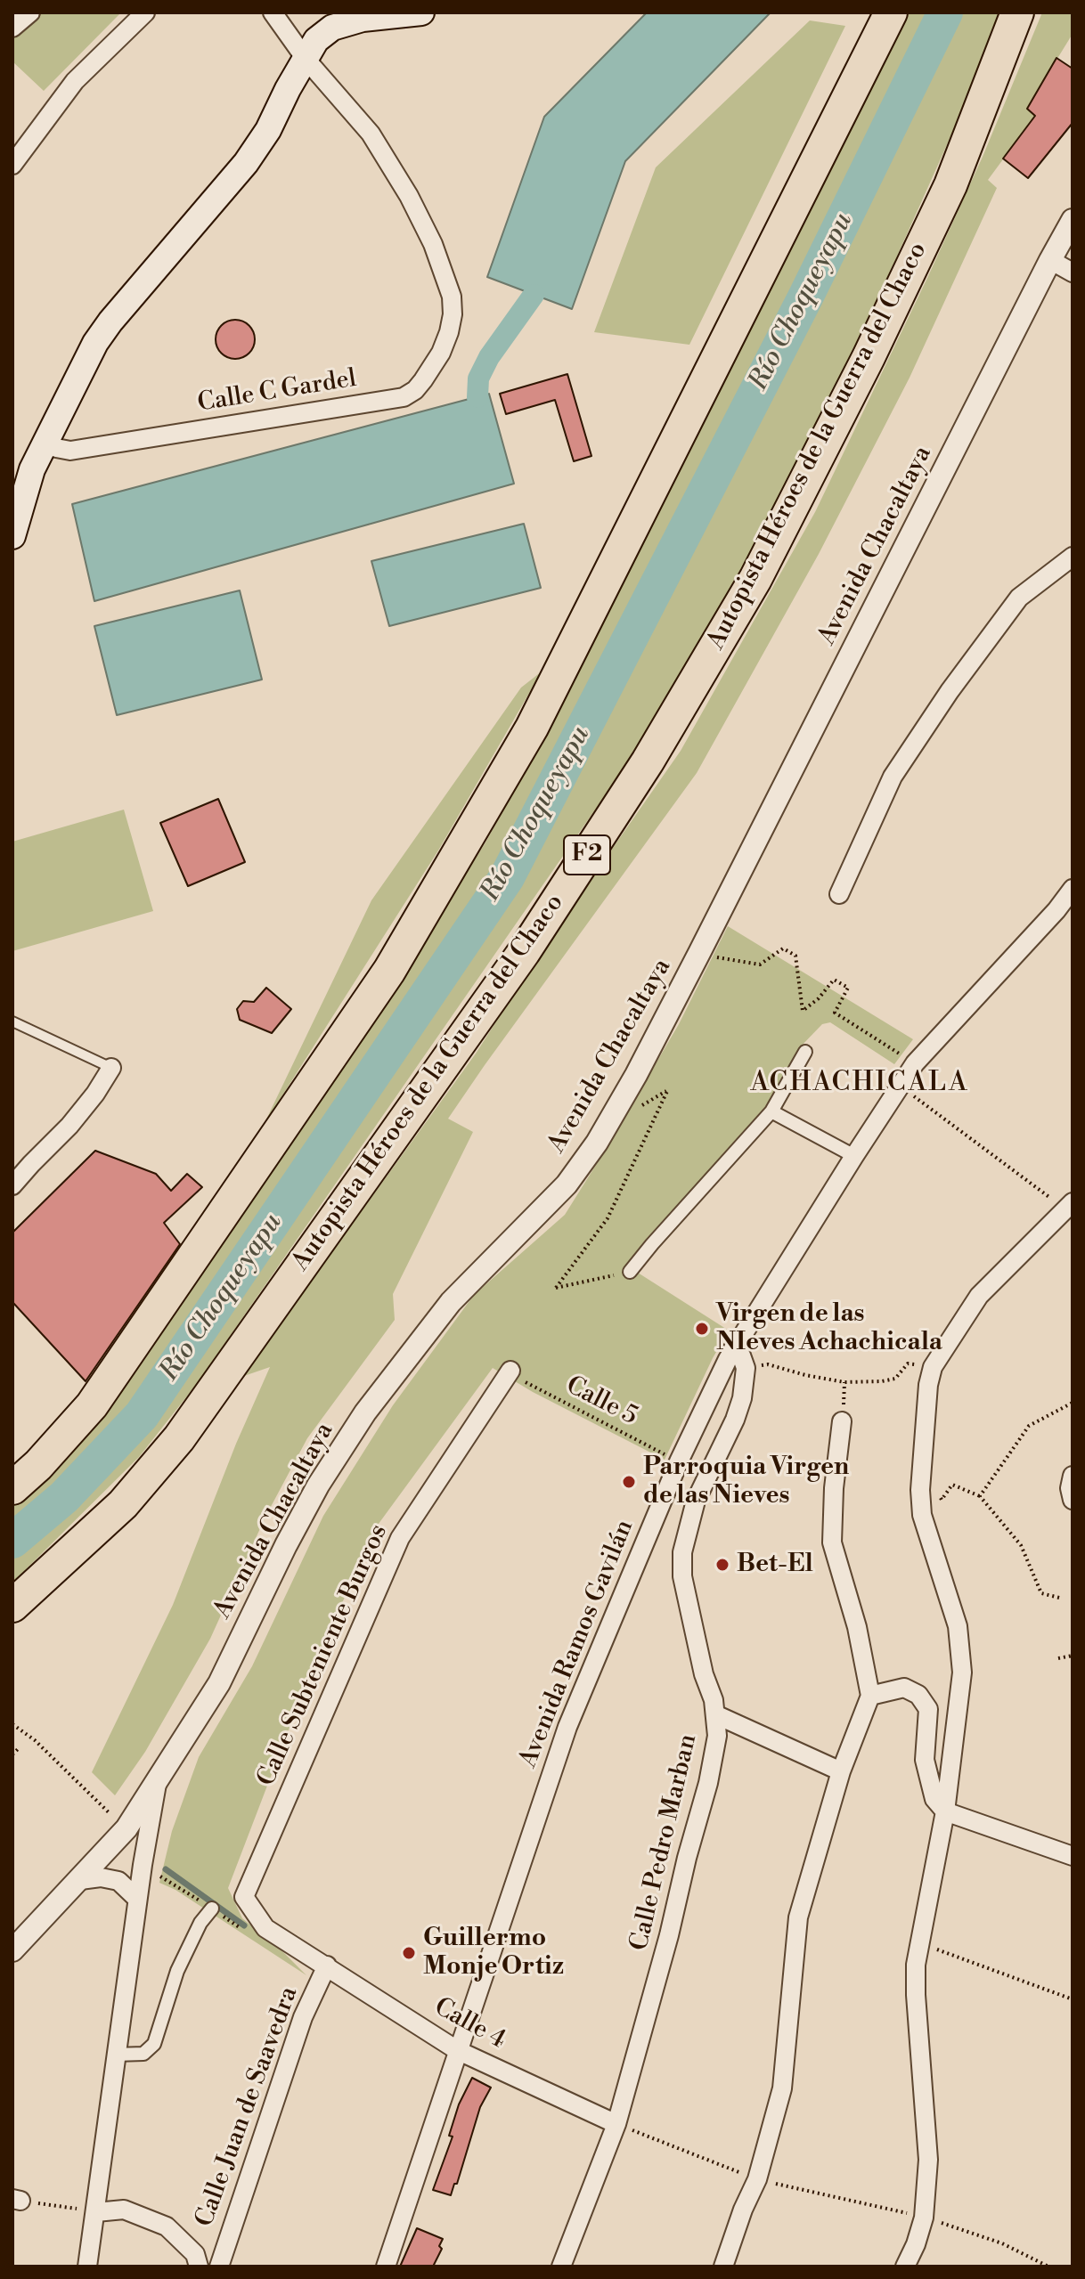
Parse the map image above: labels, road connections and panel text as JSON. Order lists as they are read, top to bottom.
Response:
{
  "streets": {
    "highway": ["Autopista Héroes de la Guerra del Chaco", "F2"],
    "street": [
      "Calle C Gardel",
      "Avenida Chacaltaya",
      "Avenida Ramos Gavilán",
      "Calle Subteniente Burgos",
      "Calle Pedro Marban",
      "Calle 4",
      "Calle Juan de Saavedra"
    ],
    "path": ["Calle 5"]
  },
  "crossings": [
    ["Calle 5", "Avenida Ramos Gavilán"],
    ["Calle 5", "Calle Subteniente Burgos"],
    ["Avenida Ramos Gavilán", "Calle 4"],
    ["Calle Subteniente Burgos", "Calle 4"],
    ["Calle Pedro Marban", "Calle 4"],
    ["Calle 4", "Calle Juan de Saavedra"]
  ],
  "districts": ["ACHACHICALA"],
  "water": ["Río Choqueyapu"],
  "places": [
    "Virgen de las NIeves Achachicala",
    "Parroquia Virgen de las Nieves",
    "Bet-El",
    "Guillermo Monje Ortiz"
  ]
}
